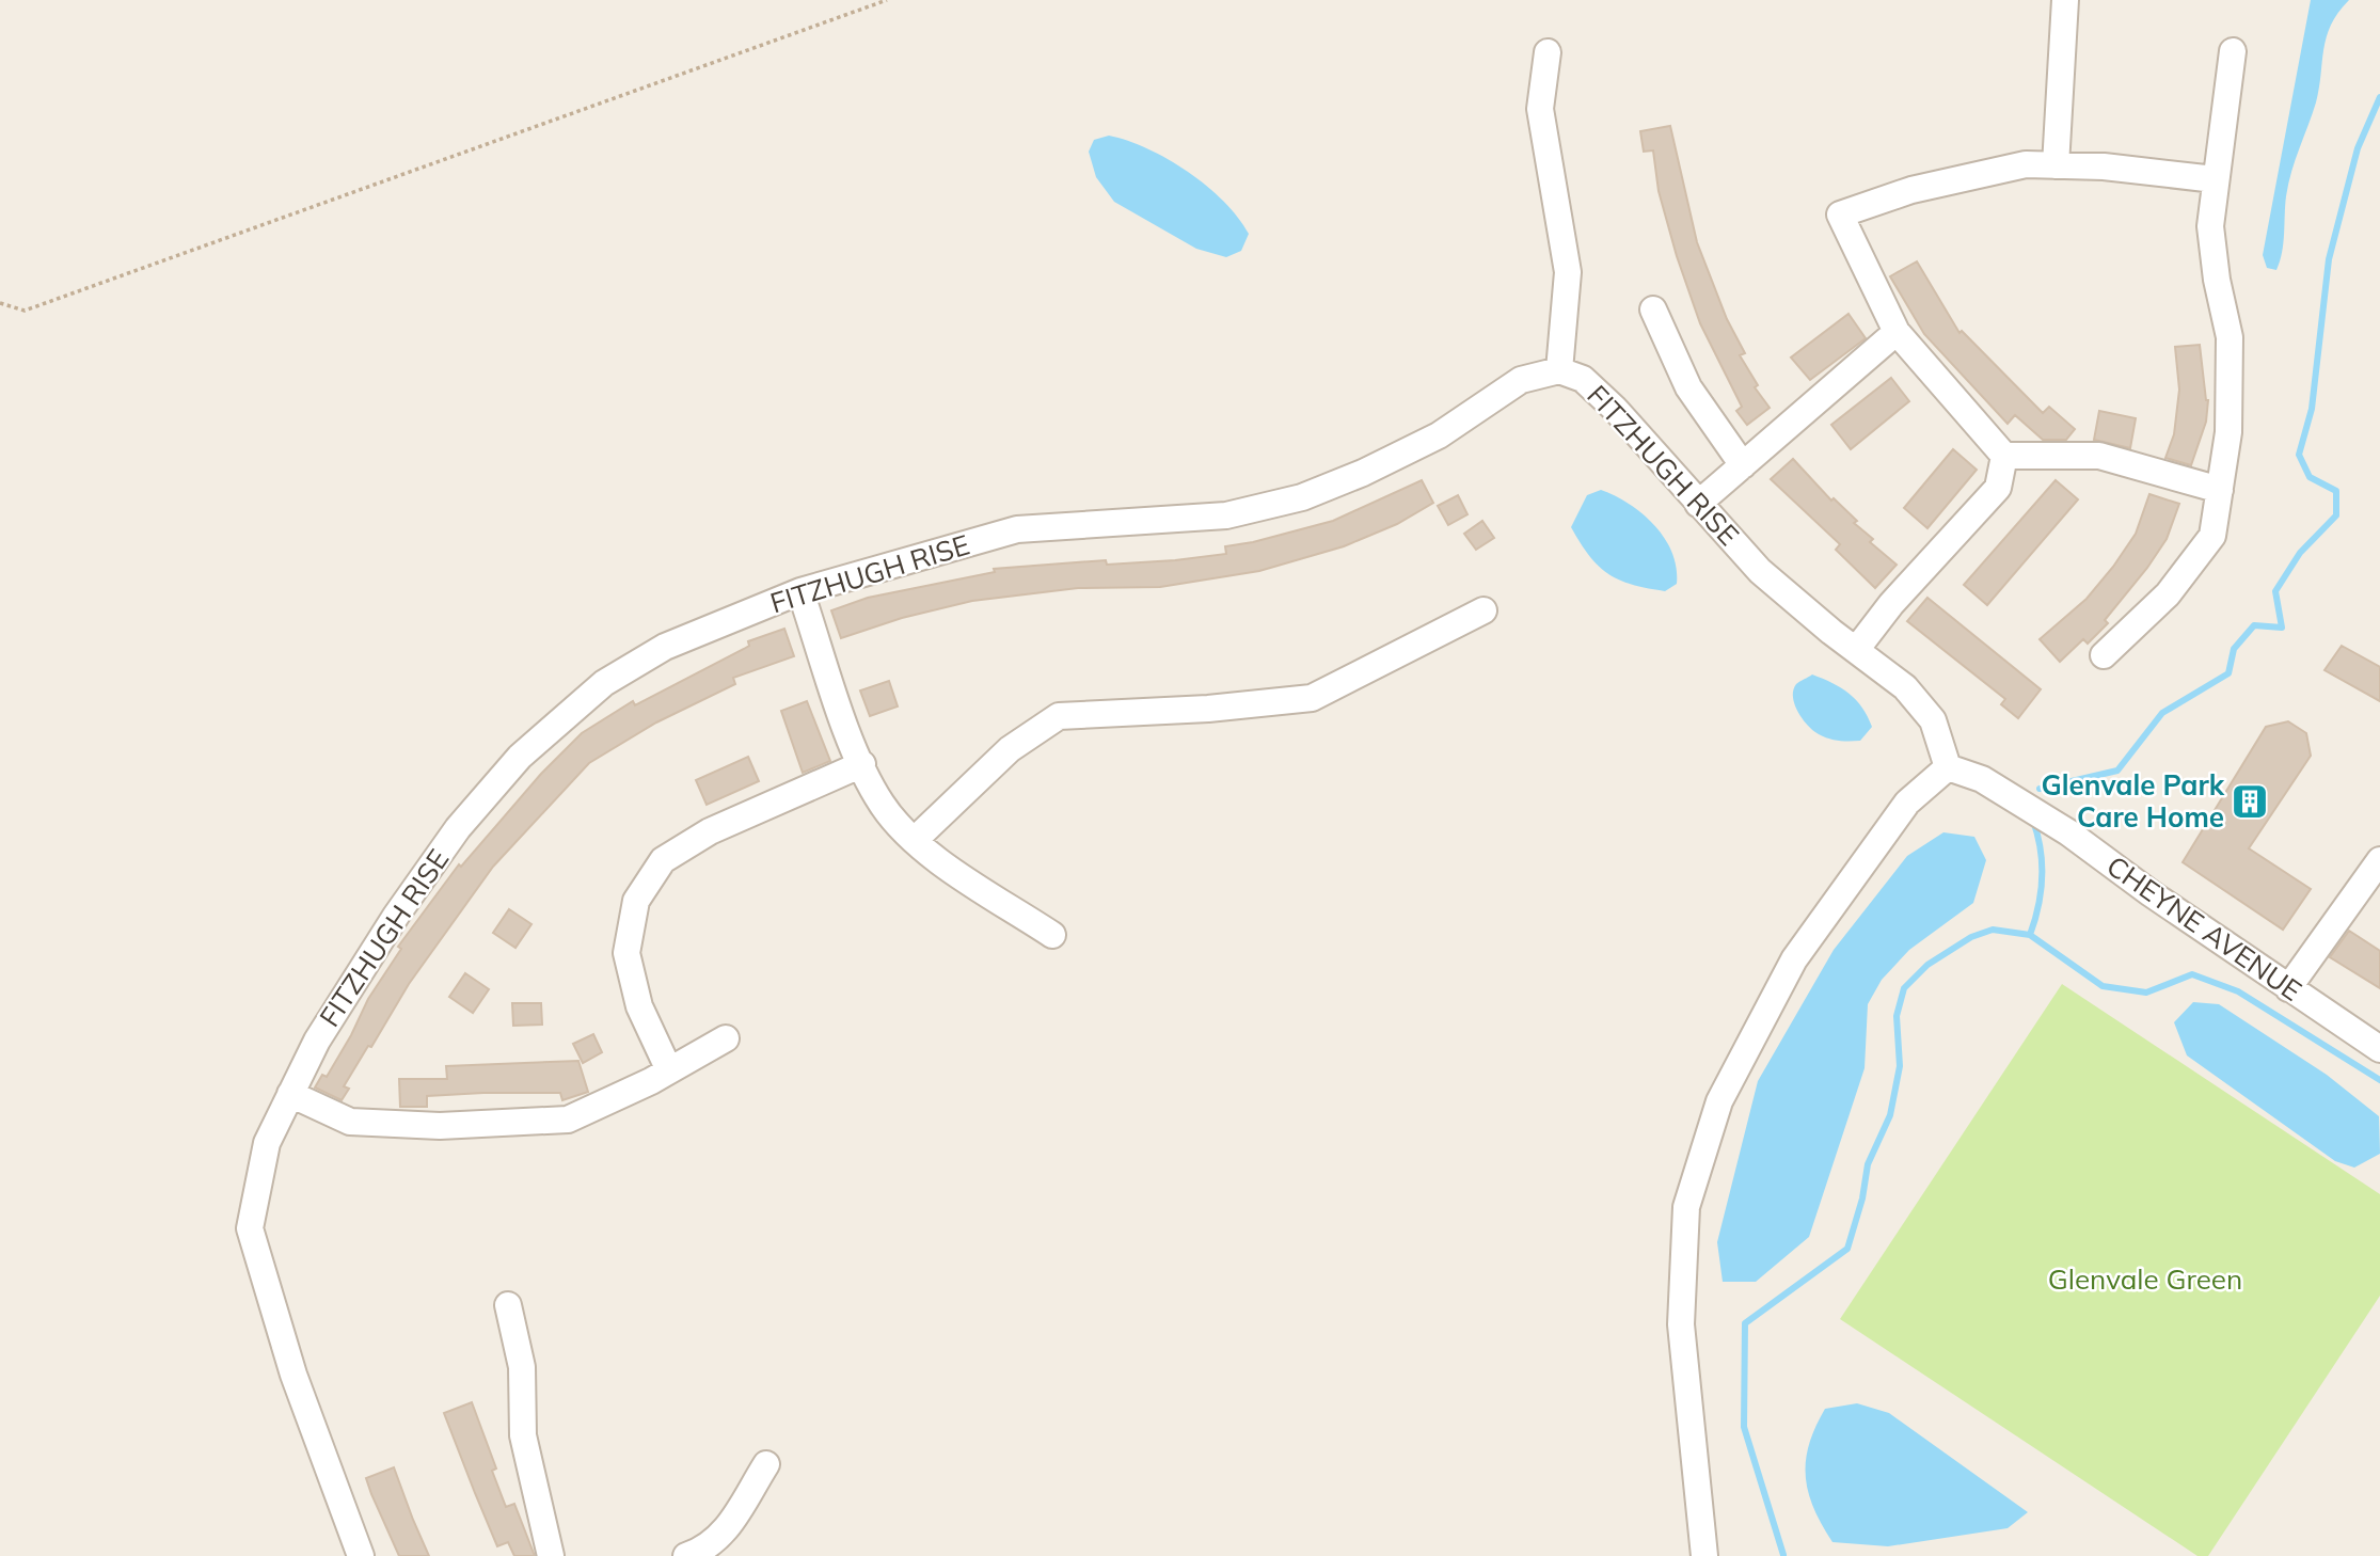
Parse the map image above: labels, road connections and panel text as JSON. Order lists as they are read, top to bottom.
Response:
{
  "streets": {
    "street": ["FITZHUGH RISE", "CHEYNE AVENUE"]
  },
  "crossings": [
    ["FITZHUGH RISE", "CHEYNE AVENUE"]
  ],
  "parks": ["Glenvale Green"],
  "places": {
    "building": ["Glenvale Park Care Home"]
  }
}
